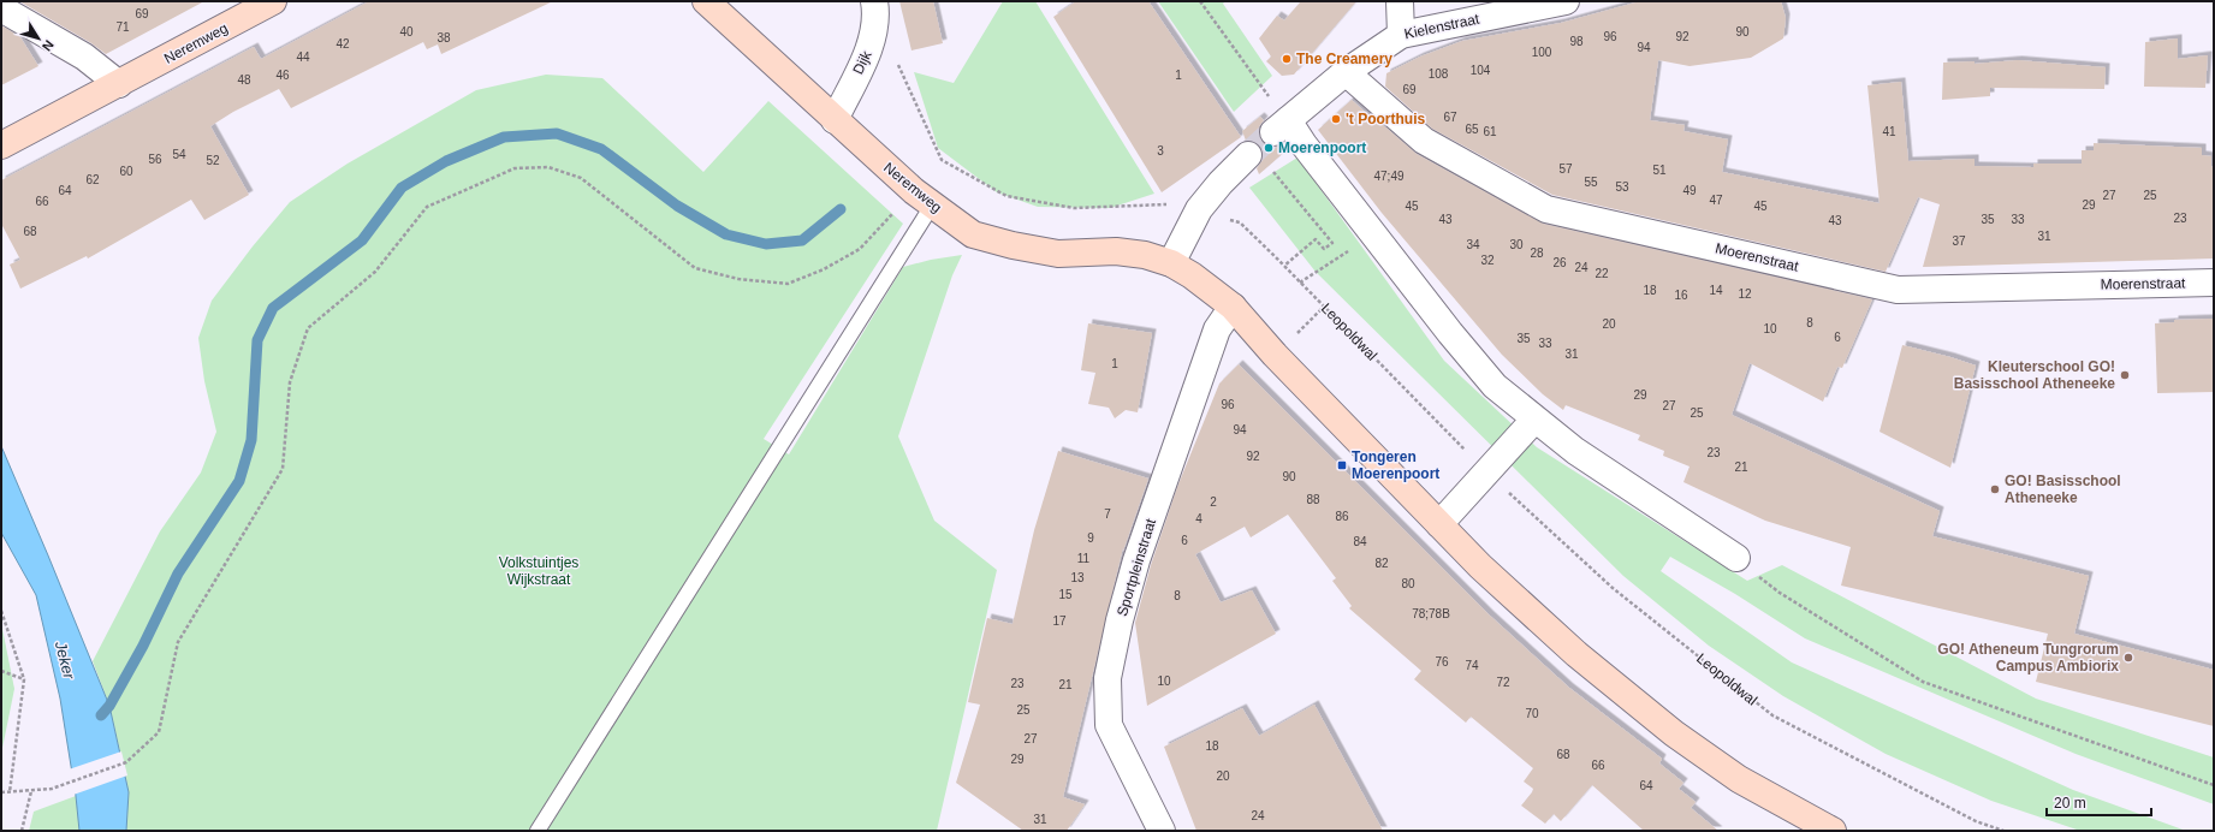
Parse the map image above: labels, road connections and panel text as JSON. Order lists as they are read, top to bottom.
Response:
{
  "streets": {
    "street": [
      "Kielenstraat",
      "Neremweg",
      "Dijk",
      "Moerenstraat",
      "Sportpleinstraat"
    ],
    "path": ["Leopoldwal"]
  },
  "crossings": [
    ["Kielenstraat", "Moerenstraat"],
    ["Neremweg", "Dijk"],
    ["Dijk", "Leopoldwal"]
  ],
  "water": ["Jeker"],
  "parks": ["Volkstuintjes Wijkstraat"],
  "places": {
    "other": [
      "The Creamery",
      "'t Poorthuis",
      "Moerenpoort",
      "Kleuterschool GO! Basisschool Atheneeke",
      "GO! Basisschool Atheneeke",
      "GO! Atheneum Tungrorum Campus Ambiorix"
    ],
    "transit": ["Tongeren Moerenpoort"]
  },
  "house_numbers": [
    "69",
    "71",
    "40",
    "90",
    "96",
    "92",
    "38",
    "98",
    "42",
    "94",
    "100",
    "44",
    "104",
    "108",
    "46",
    "1",
    "48",
    "69",
    "67",
    "65",
    "61",
    "41",
    "3",
    "54",
    "56",
    "52",
    "57",
    "51",
    "60",
    "47;49",
    "62",
    "55",
    "53",
    "64",
    "49",
    "27",
    "25",
    "47",
    "66",
    "29",
    "45",
    "45",
    "23",
    "43",
    "35",
    "33",
    "43",
    "68",
    "31",
    "37",
    "34",
    "30",
    "28",
    "32",
    "26",
    "24",
    "22",
    "18",
    "14",
    "12",
    "16",
    "8",
    "20",
    "10",
    "6",
    "35",
    "33",
    "31",
    "1",
    "29",
    "96",
    "27",
    "25",
    "94",
    "23",
    "92",
    "21",
    "90",
    "88",
    "2",
    "7",
    "86",
    "4",
    "9",
    "6",
    "84",
    "11",
    "82",
    "13",
    "80",
    "15",
    "8",
    "78;78B",
    "17",
    "76",
    "74",
    "10",
    "72",
    "23",
    "21",
    "25",
    "70",
    "27",
    "18",
    "68",
    "29",
    "66",
    "20",
    "64",
    "24",
    "31"
  ],
  "scale_bar": "20 m",
  "north": "bottom right"
}
